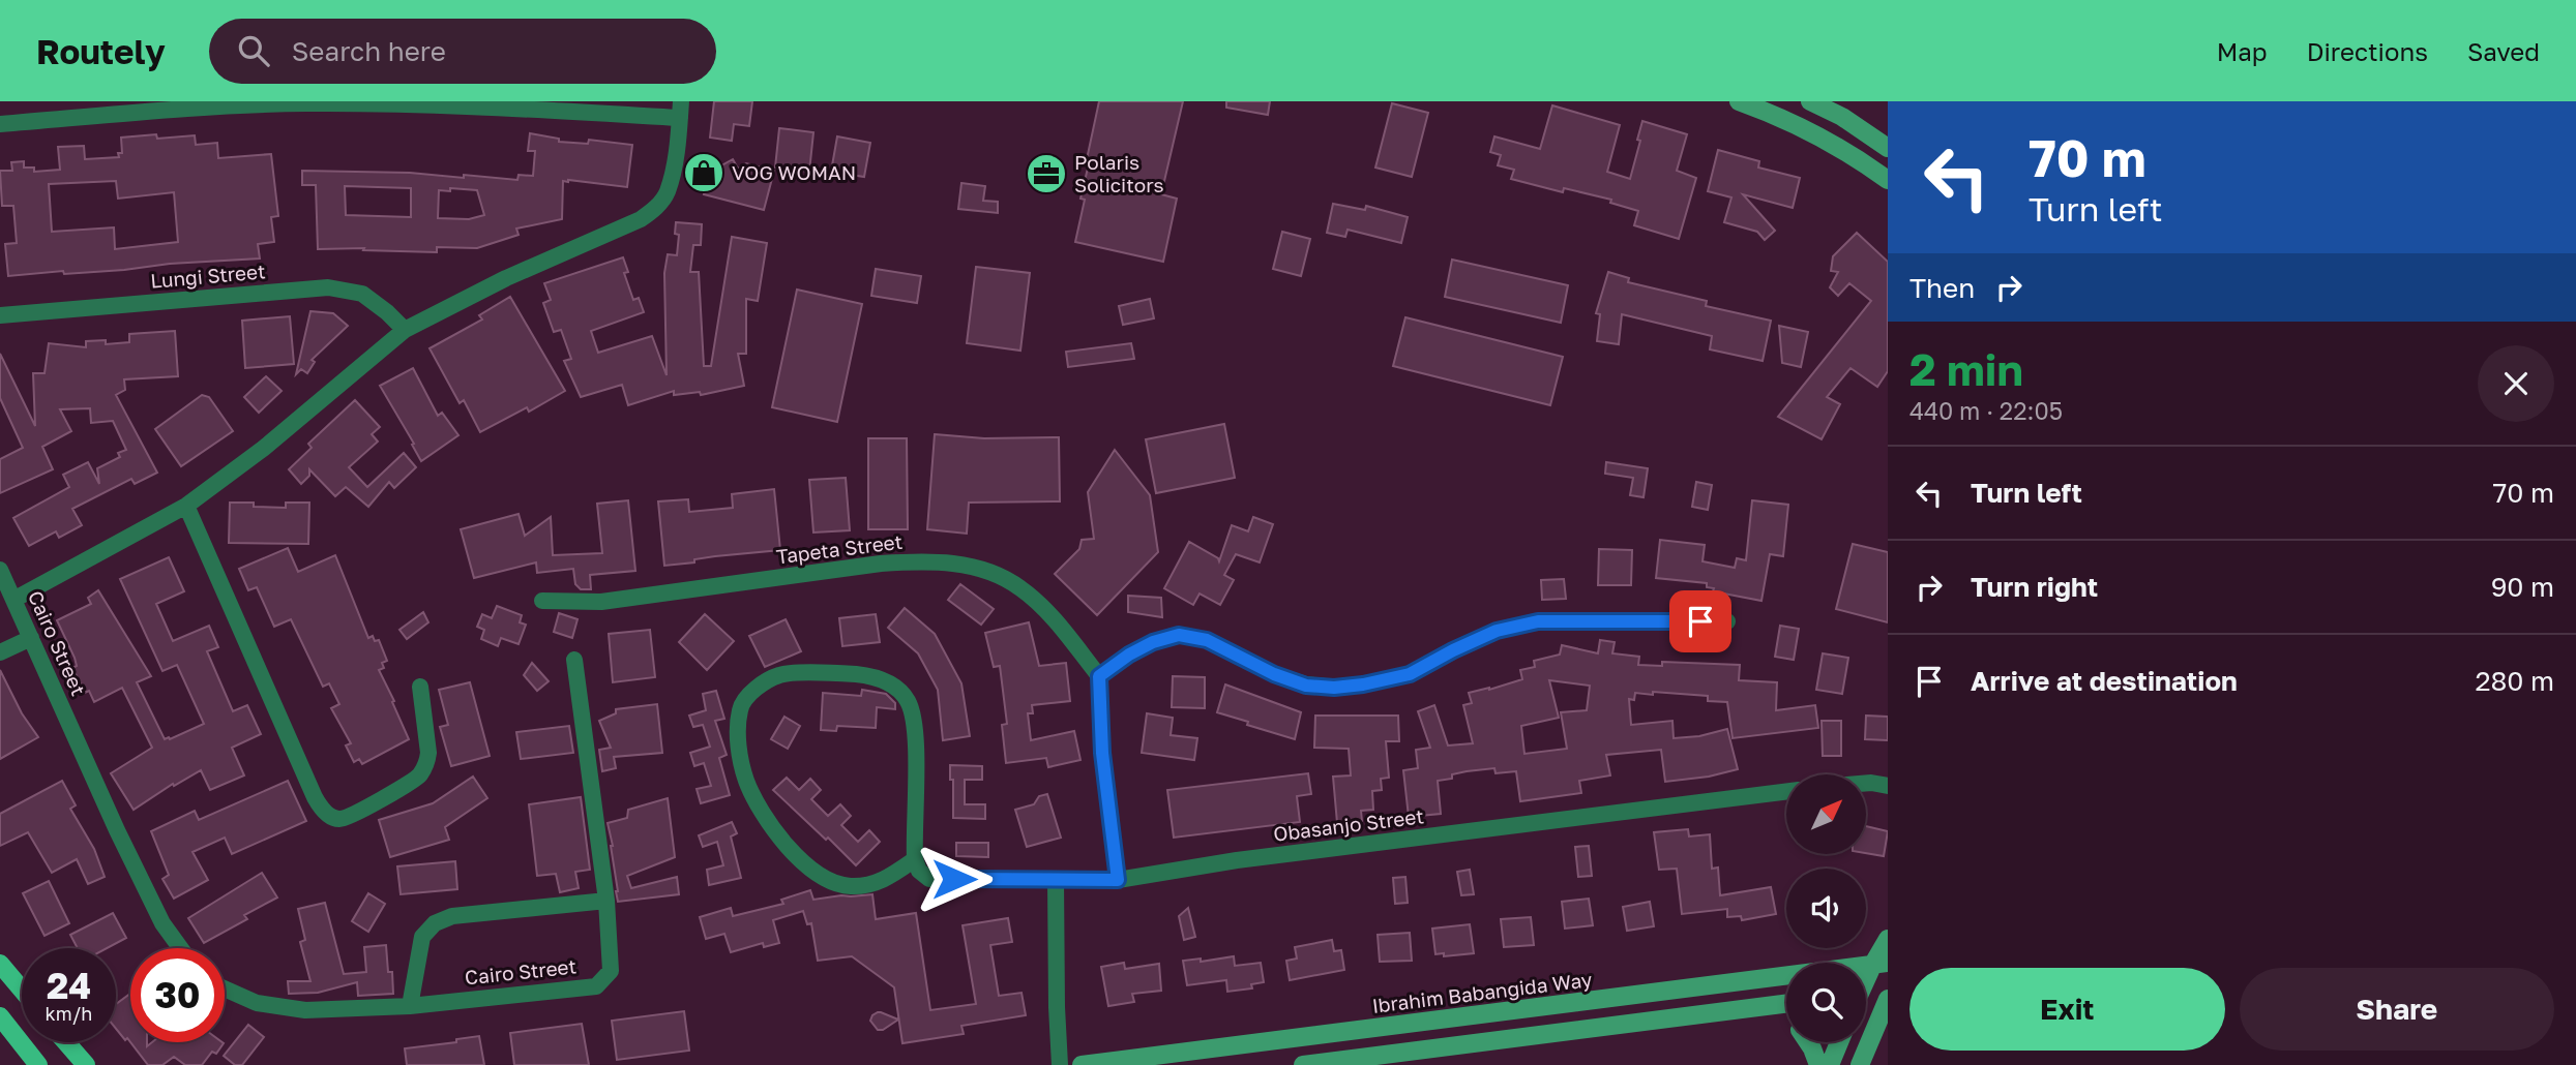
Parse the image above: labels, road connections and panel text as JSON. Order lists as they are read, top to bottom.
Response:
{
  "streets": {
    "main road": ["Ibrahim Babangida Way"],
    "street": [
      "Lungi Street",
      "Tapeta Street",
      "Cairo Street",
      "Obasanjo Street"
    ]
  },
  "places": {
    "shop": ["VOG WOMAN"],
    "office": ["Polaris Solicitors"]
  },
  "north": "top right",
  "page": {
    "header": "Routely",
    "search": "Search here",
    "nav": ["Map", "Directions", "Saved"],
    "turn": ["70 m", "Turn left"],
    "then": "Then",
    "heading": ["2 min", "440 m · 22:05"],
    "list": [
      {
        "name": "Turn left",
        "value": "70 m"
      },
      {
        "name": "Turn right",
        "value": "90 m"
      },
      {
        "name": "Arrive at destination",
        "value": "280 m"
      }
    ],
    "speed": "24 km/h",
    "limit": "30",
    "buttons": ["Exit", "Share"]
  }
}
